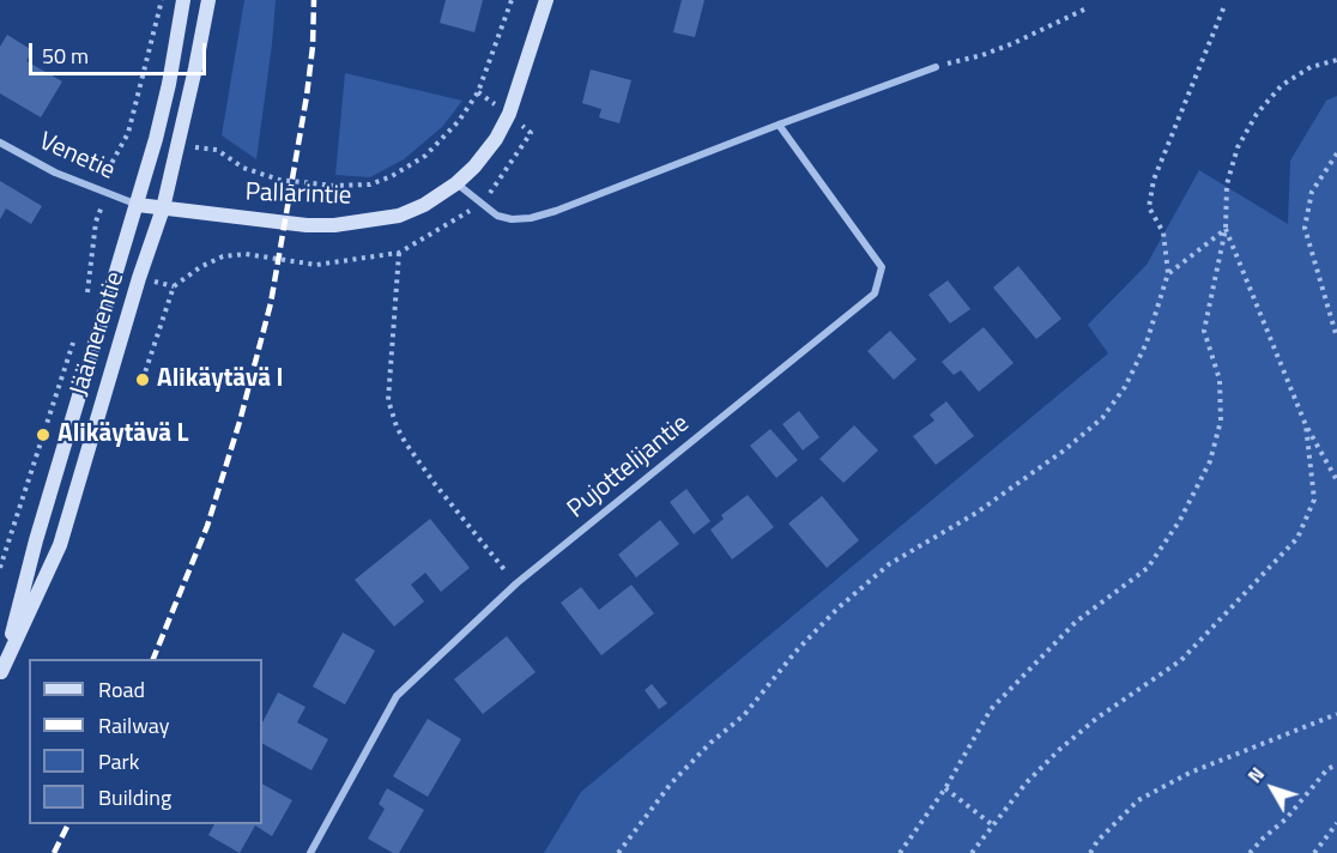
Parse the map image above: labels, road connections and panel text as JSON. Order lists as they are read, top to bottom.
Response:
{
  "streets": {
    "main road": ["Pallarintie", "Jäämerentie"],
    "street": ["Venetie", "Pujottelijantie"]
  },
  "crossings": [
    ["Venetie", "Pallarintie"],
    ["Venetie", "Jäämerentie"],
    ["Pallarintie", "Jäämerentie"]
  ],
  "places": ["Alikäytävä I", "Alikäytävä L"],
  "legend": [
    "Road",
    "Railway",
    "Park",
    "Building"
  ],
  "scale_bar": "50 m",
  "north": "top left"
}
